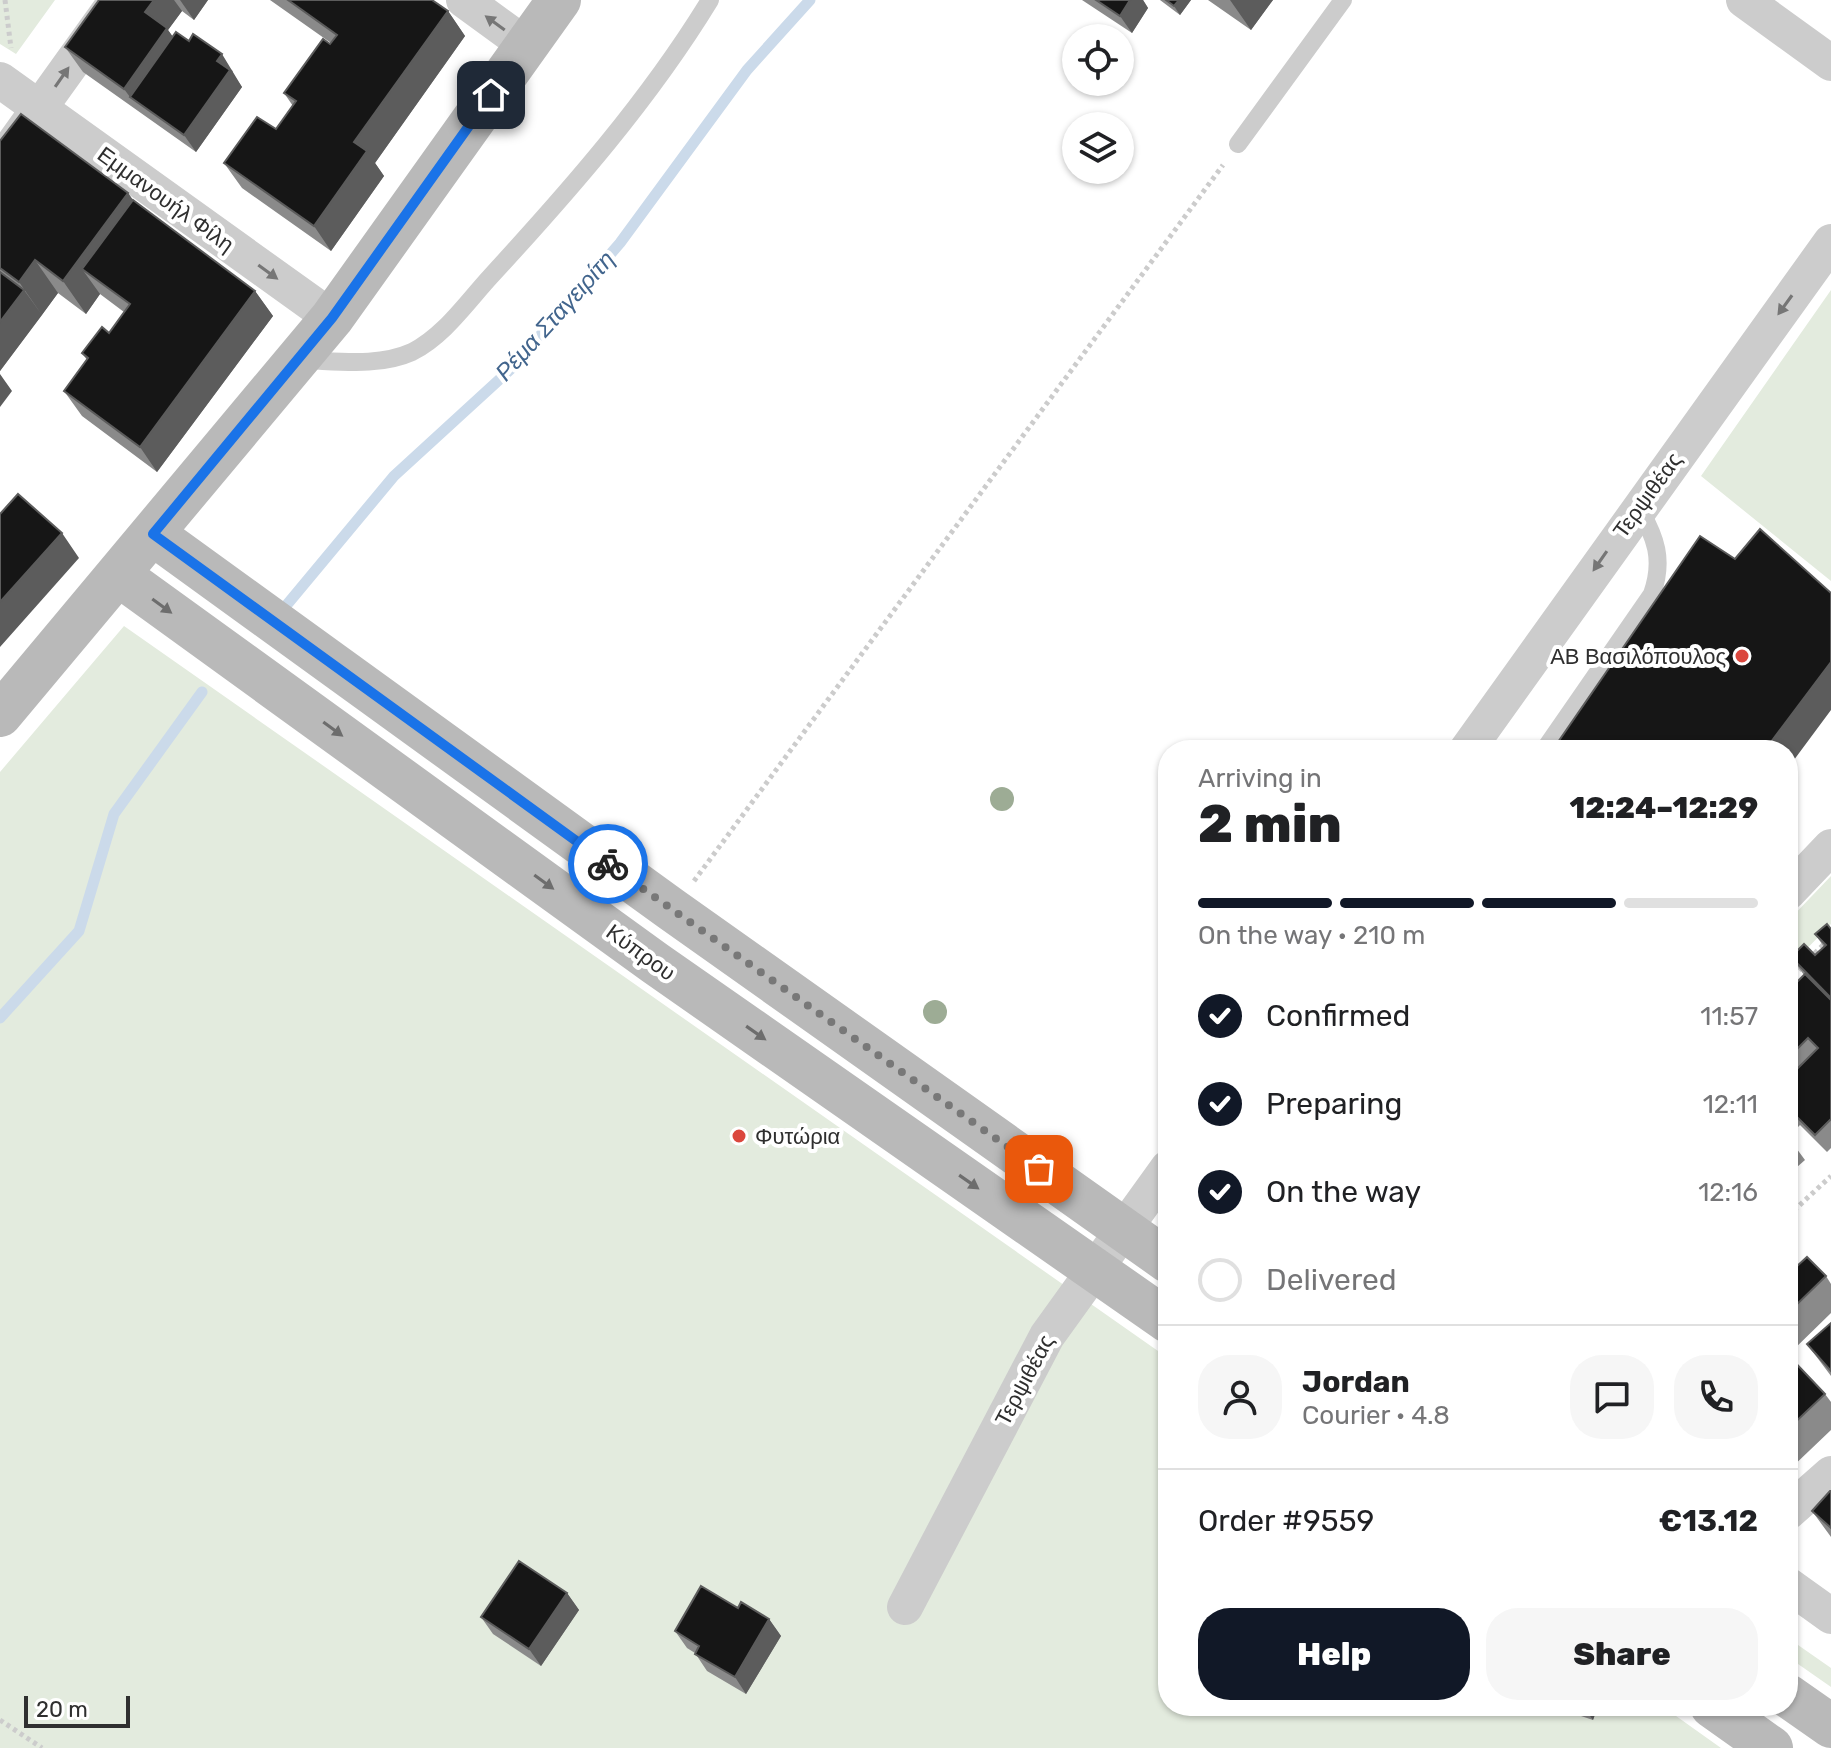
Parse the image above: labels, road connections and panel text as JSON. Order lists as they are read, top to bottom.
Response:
{
  "streets": {
    "street": ["Εμμανουήλ Φίλη", "Τερψιθέας", "Κύπρου"]
  },
  "crossings": [
    ["Τερψιθέας", "Κύπρου"]
  ],
  "one_way": ["Εμμανουήλ Φίλη", "Τερψιθέας"],
  "water": ["Ρέμα Σταγειρίτη"],
  "places": ["ΑΒ Βασιλόπουλος", "Φυτώρια"],
  "scale_bar": "20 m",
  "page": {
    "heading": ["2 min", "Arriving in", "12:24–12:29"],
    "panel": [
      "Jordan",
      "Courier · 4.8",
      "Order #9559",
      "€13.12"
    ],
    "bar": "On the way · 210 m",
    "list": [
      ["Confirmed", "11:57"],
      ["Preparing", "12:11"],
      ["On the way", "12:16"],
      "Delivered"
    ],
    "buttons": ["Help", "Share"],
    "scale": "20 m"
  }
}
